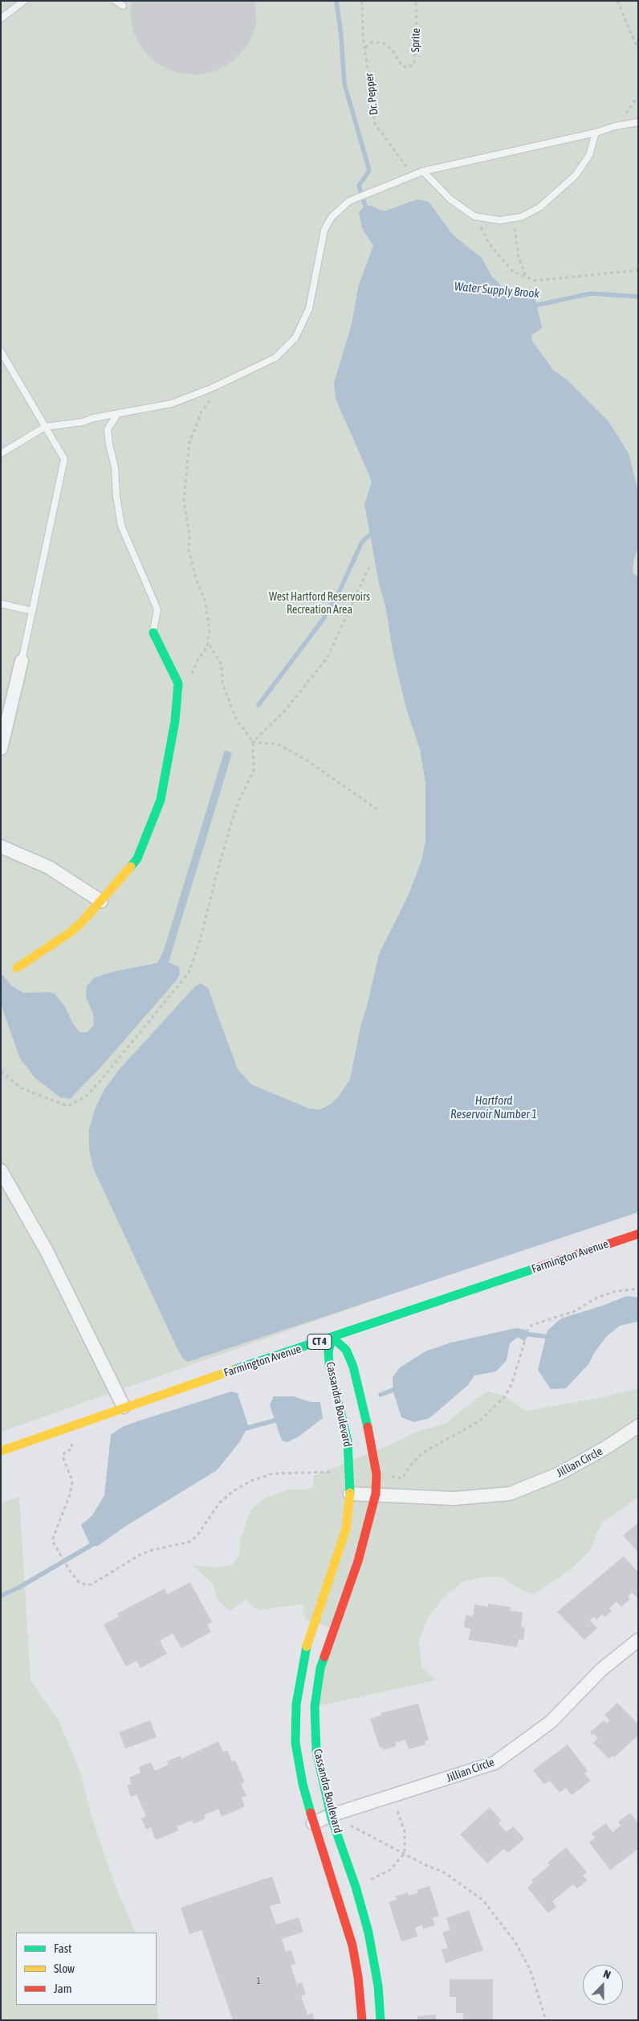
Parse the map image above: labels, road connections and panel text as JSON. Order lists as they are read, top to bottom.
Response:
{
  "streets": {
    "street": [
      "Farmington Avenue",
      "CT 4",
      "Cassandra Boulevard",
      "Jillian Circle"
    ],
    "path": ["Sprite", "Dr. Pepper"]
  },
  "crossings": [
    ["Sprite", "Dr. Pepper"],
    ["Farmington Avenue", "Cassandra Boulevard"],
    ["Cassandra Boulevard", "Jillian Circle"]
  ],
  "water": ["Water Supply Brook", "Hartford Reservoir Number 1"],
  "parks": ["West Hartford Reservoirs Recreation Area"],
  "house_numbers": ["1"],
  "legend": ["Fast", "Slow", "Jam"],
  "north": "top"
}
